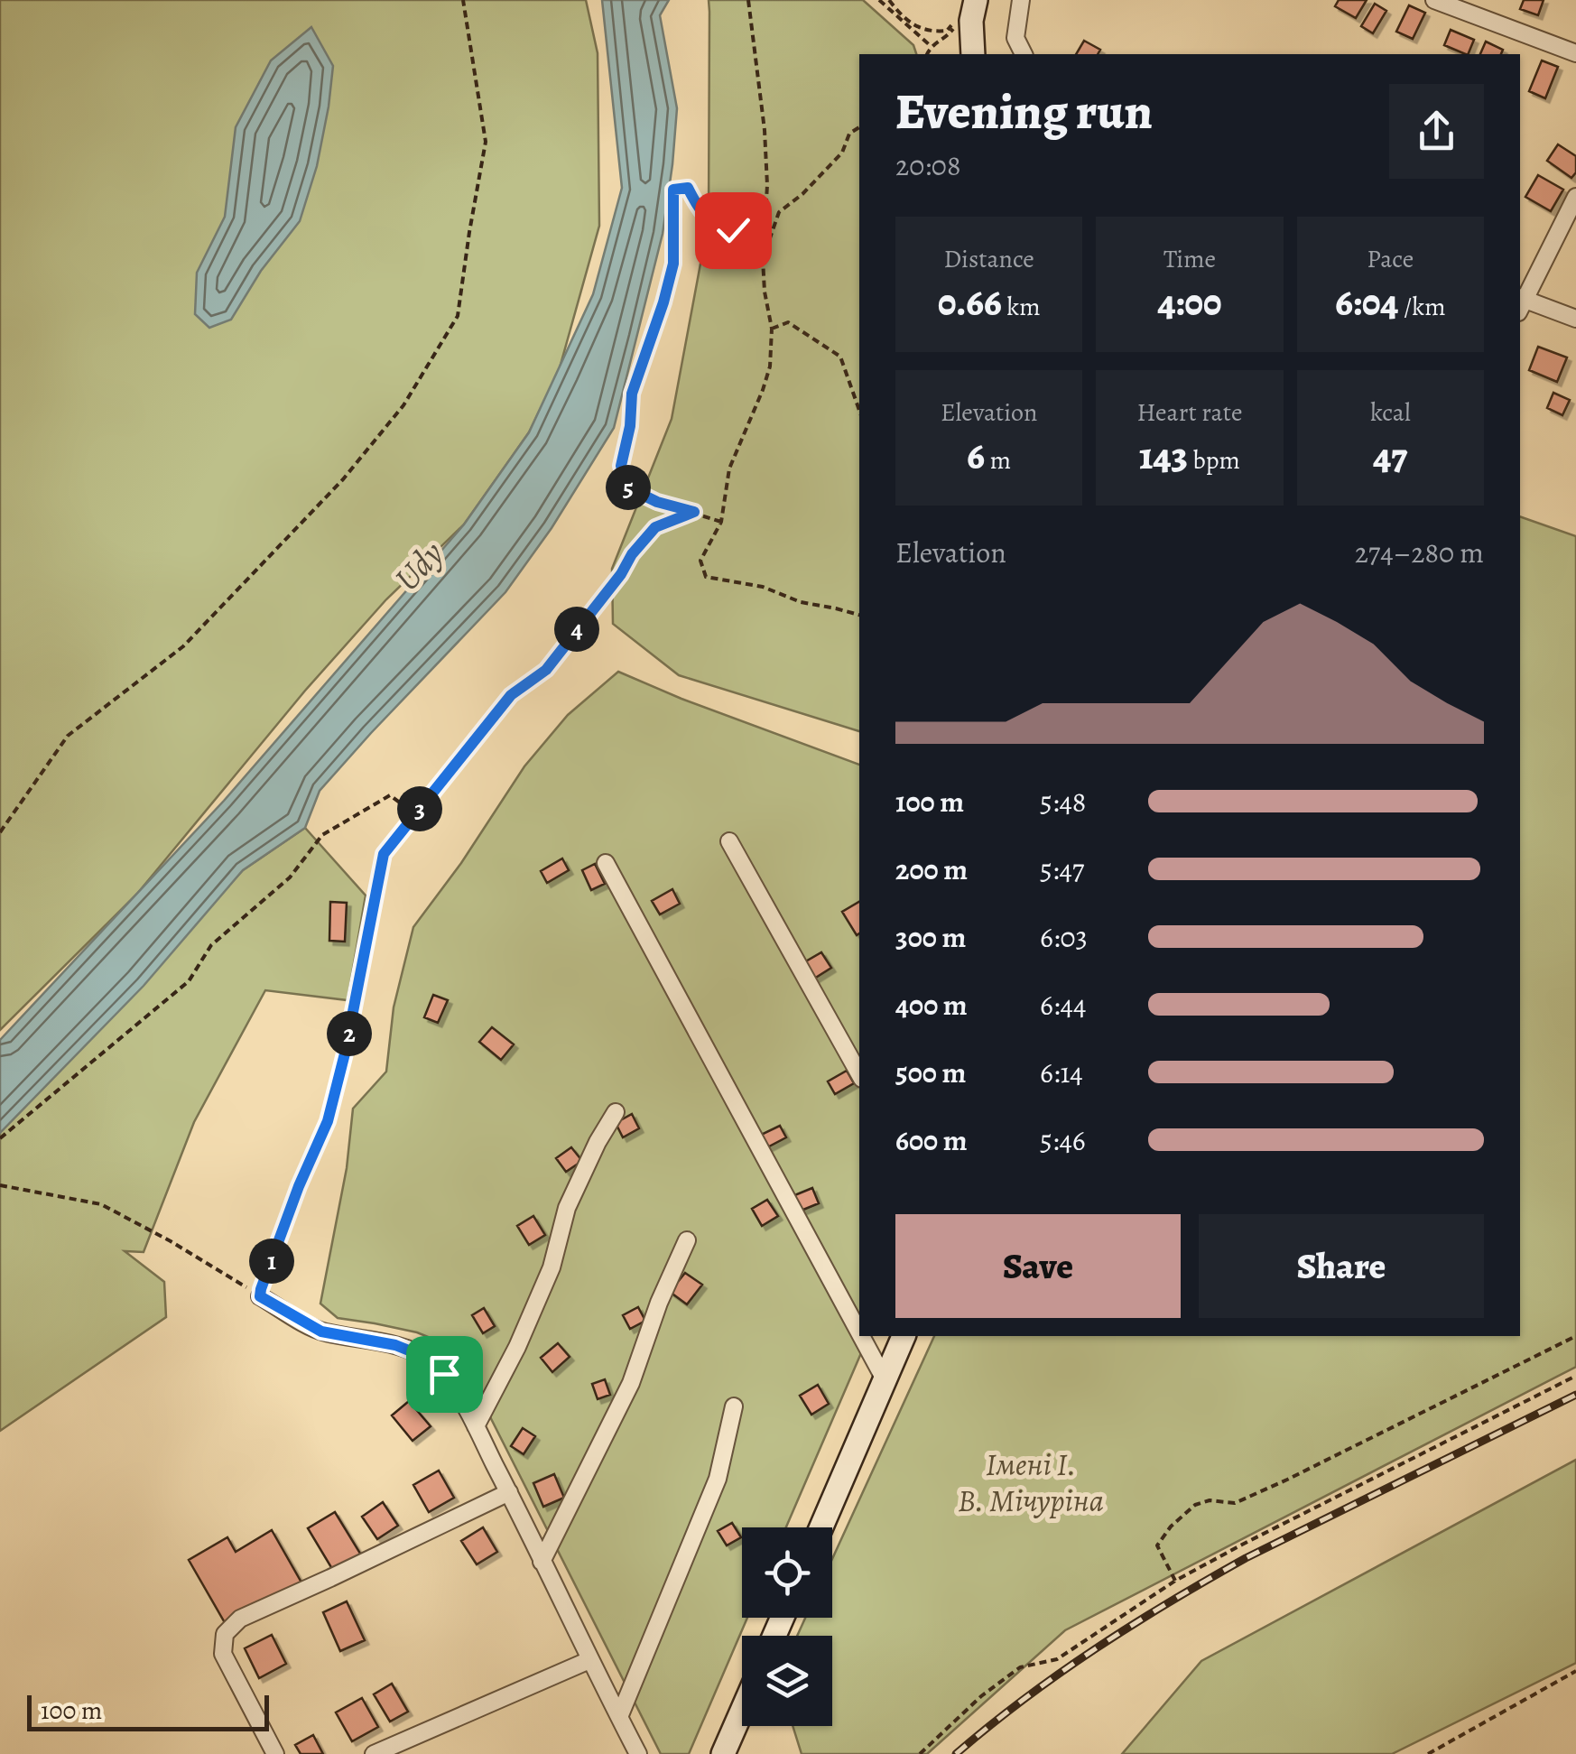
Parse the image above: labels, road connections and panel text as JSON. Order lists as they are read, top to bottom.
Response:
{
  "water": ["Udy"],
  "parks": ["Імені І. В. Мічуріна"],
  "scale_bar": "100 m",
  "page": {
    "heading": ["Evening run", "20:08"],
    "stats": [
      ["Distance", "0.66 km"],
      ["Time", "4:00"],
      ["Pace", "6:04 /km"],
      ["Elevation", "6 m"],
      ["Heart rate", "143 bpm"],
      ["kcal", "47"]
    ],
    "pins": [
      "5",
      "4",
      "3",
      "2",
      "1"
    ],
    "chart": ["Elevation", "274–280 m"],
    "list": [
      {
        "name": "100 m",
        "note": "5:48"
      },
      {
        "name": "200 m",
        "note": "5:47"
      },
      {
        "name": "300 m",
        "note": "6:03"
      },
      {
        "name": "400 m",
        "note": "6:44"
      },
      {
        "name": "500 m",
        "note": "6:14"
      },
      {
        "name": "600 m",
        "note": "5:46"
      }
    ],
    "buttons": ["Save", "Share"],
    "scale": "100 m"
  }
}
